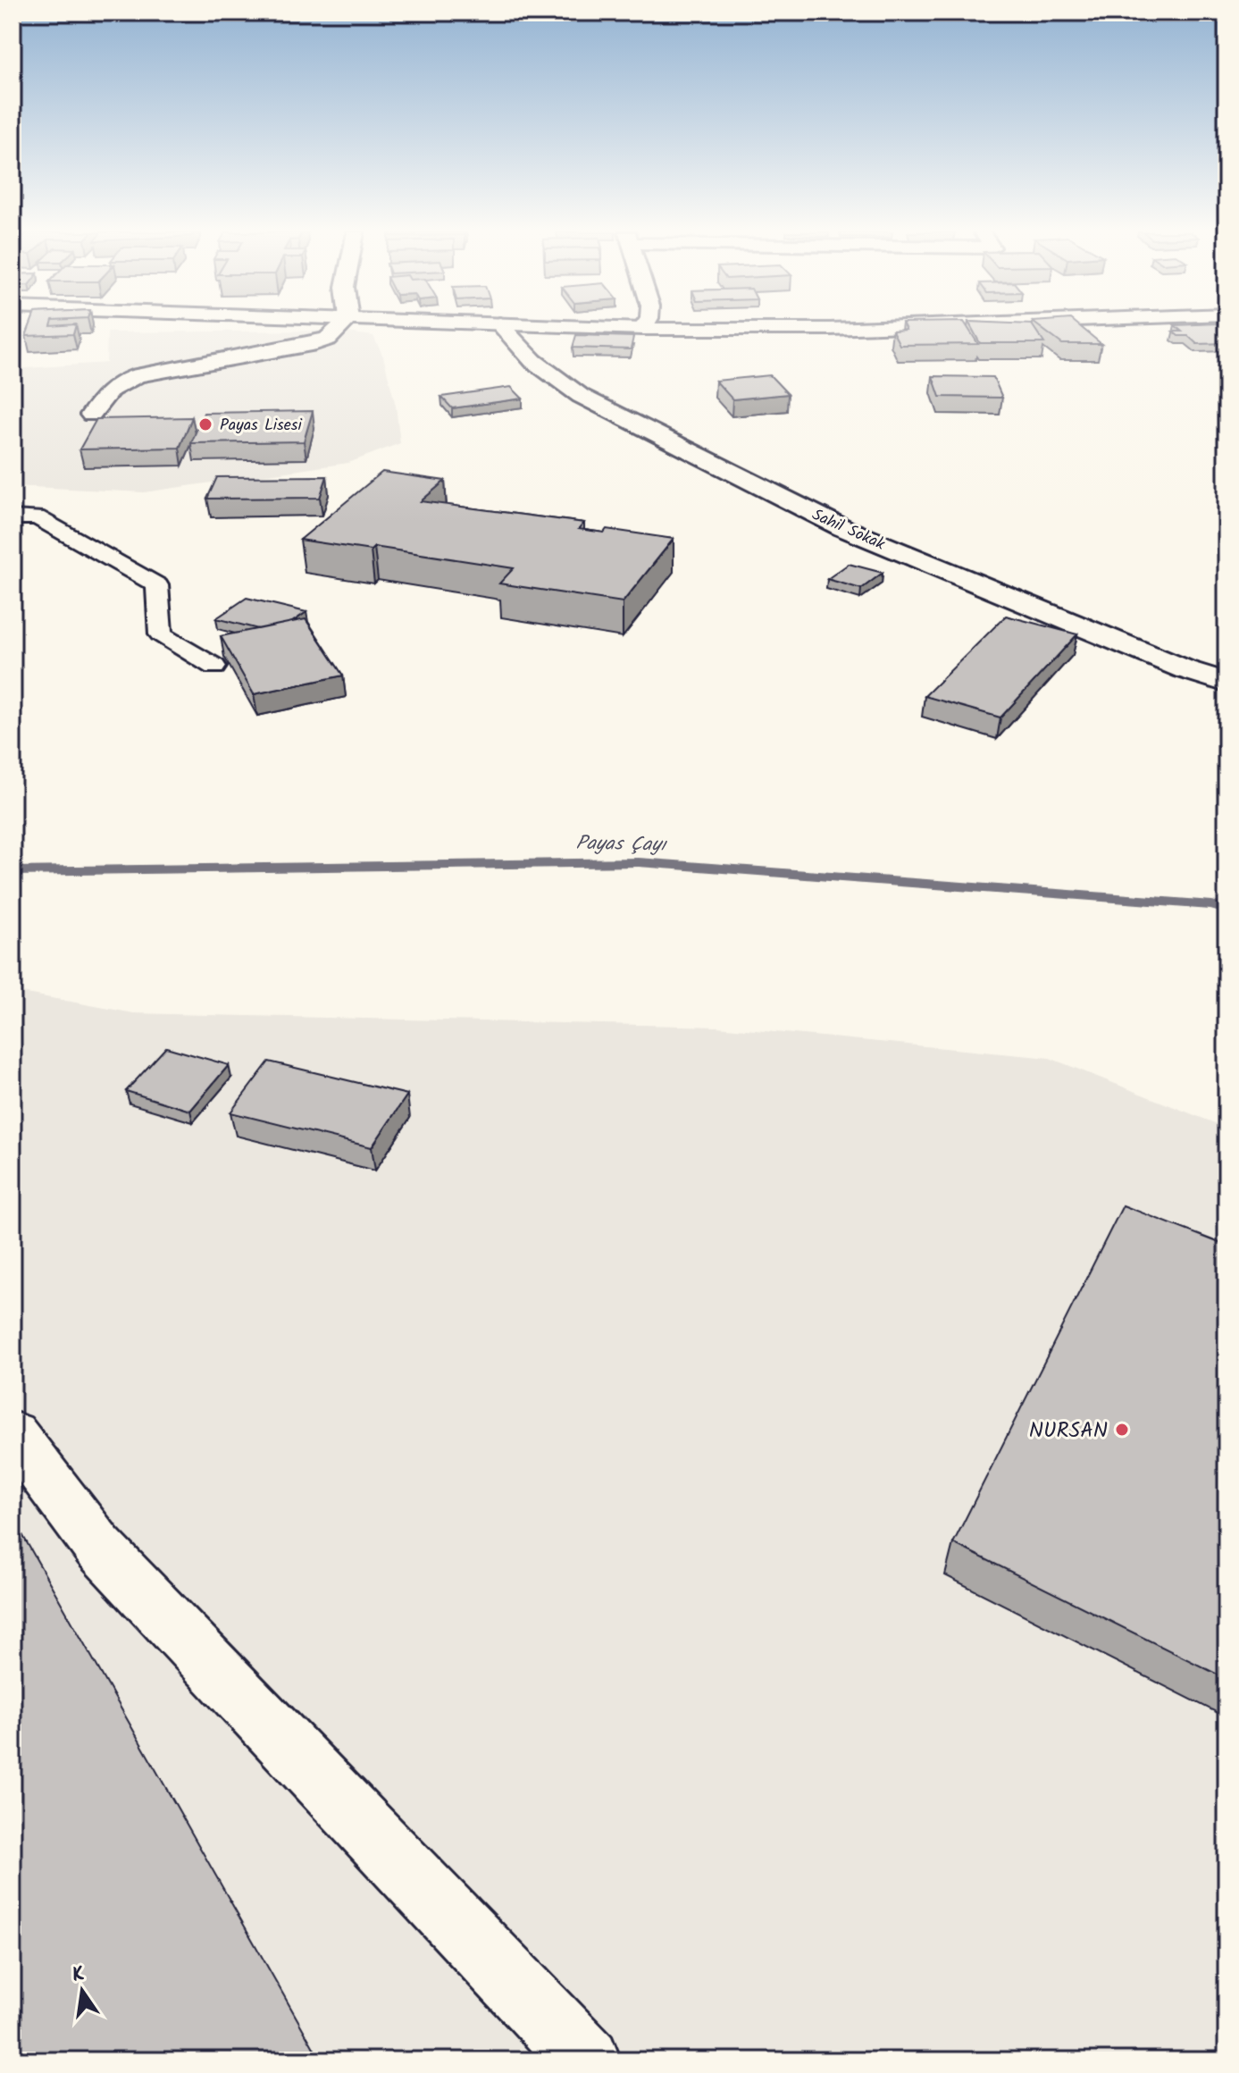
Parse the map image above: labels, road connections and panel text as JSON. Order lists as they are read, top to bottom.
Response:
{
  "streets": {
    "street": ["Sahil Sokak"]
  },
  "water": ["Payas Çayı"],
  "places": ["Payas Lisesi", "NURSAN"],
  "north": "top"
}
